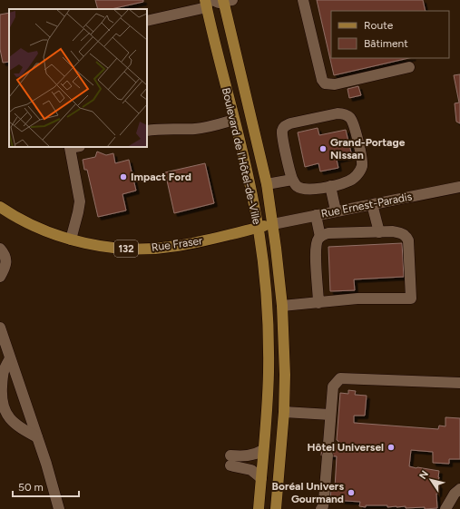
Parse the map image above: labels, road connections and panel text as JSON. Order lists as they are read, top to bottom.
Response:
{
  "streets": {
    "main road": ["Boulevard de l'Hôtel-de-Ville", "Rue Fraser", "132"],
    "street": ["Rue Ernest-Paradis"]
  },
  "crossings": [
    ["Boulevard de l'Hôtel-de-Ville", "Rue Ernest-Paradis"],
    ["Boulevard de l'Hôtel-de-Ville", "Rue Fraser"],
    ["Rue Ernest-Paradis", "Rue Fraser"]
  ],
  "places": [
    "Grand-Portage Nissan",
    "Impact Ford",
    "Hôtel Universel",
    "Boréal Univers Gourmand"
  ],
  "legend": ["Route", "Bâtiment"],
  "scale_bar": "50 m",
  "north": "top left"
}
